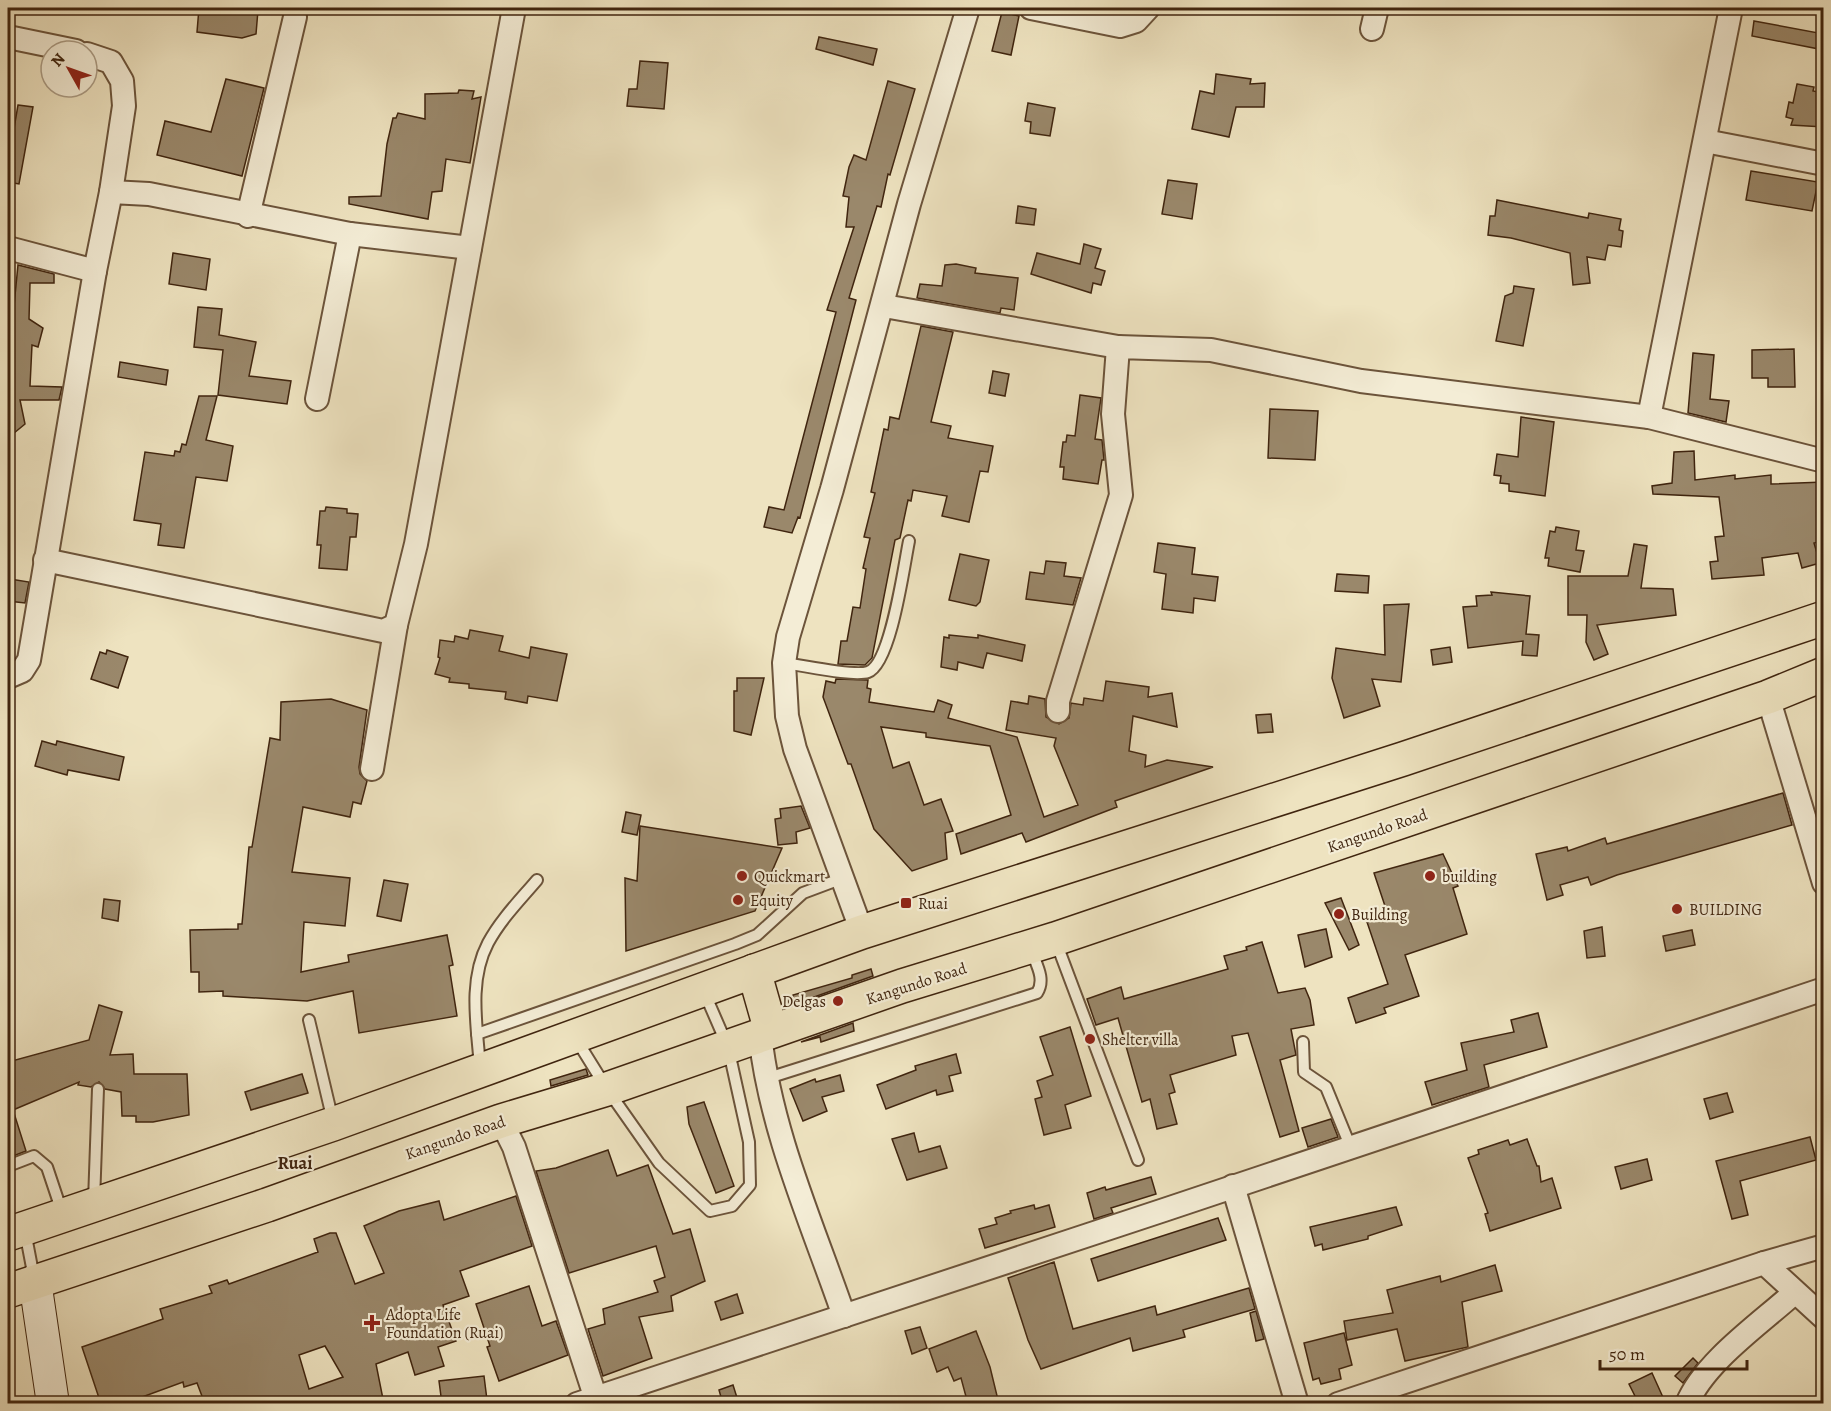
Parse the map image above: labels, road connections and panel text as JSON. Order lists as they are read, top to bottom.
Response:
{
  "streets": {
    "highway": ["Kangundo Road"]
  },
  "districts": ["Ruai"],
  "places": {
    "other": [
      "Quickmart",
      "building",
      "Equity",
      "BUILDING",
      "Building",
      "Delgas",
      "Shelter villa"
    ],
    "transit": ["Ruai"],
    "health": ["Adopta Life Foundation (Ruai)"]
  },
  "scale_bar": "50 m",
  "north": "top left"
}
